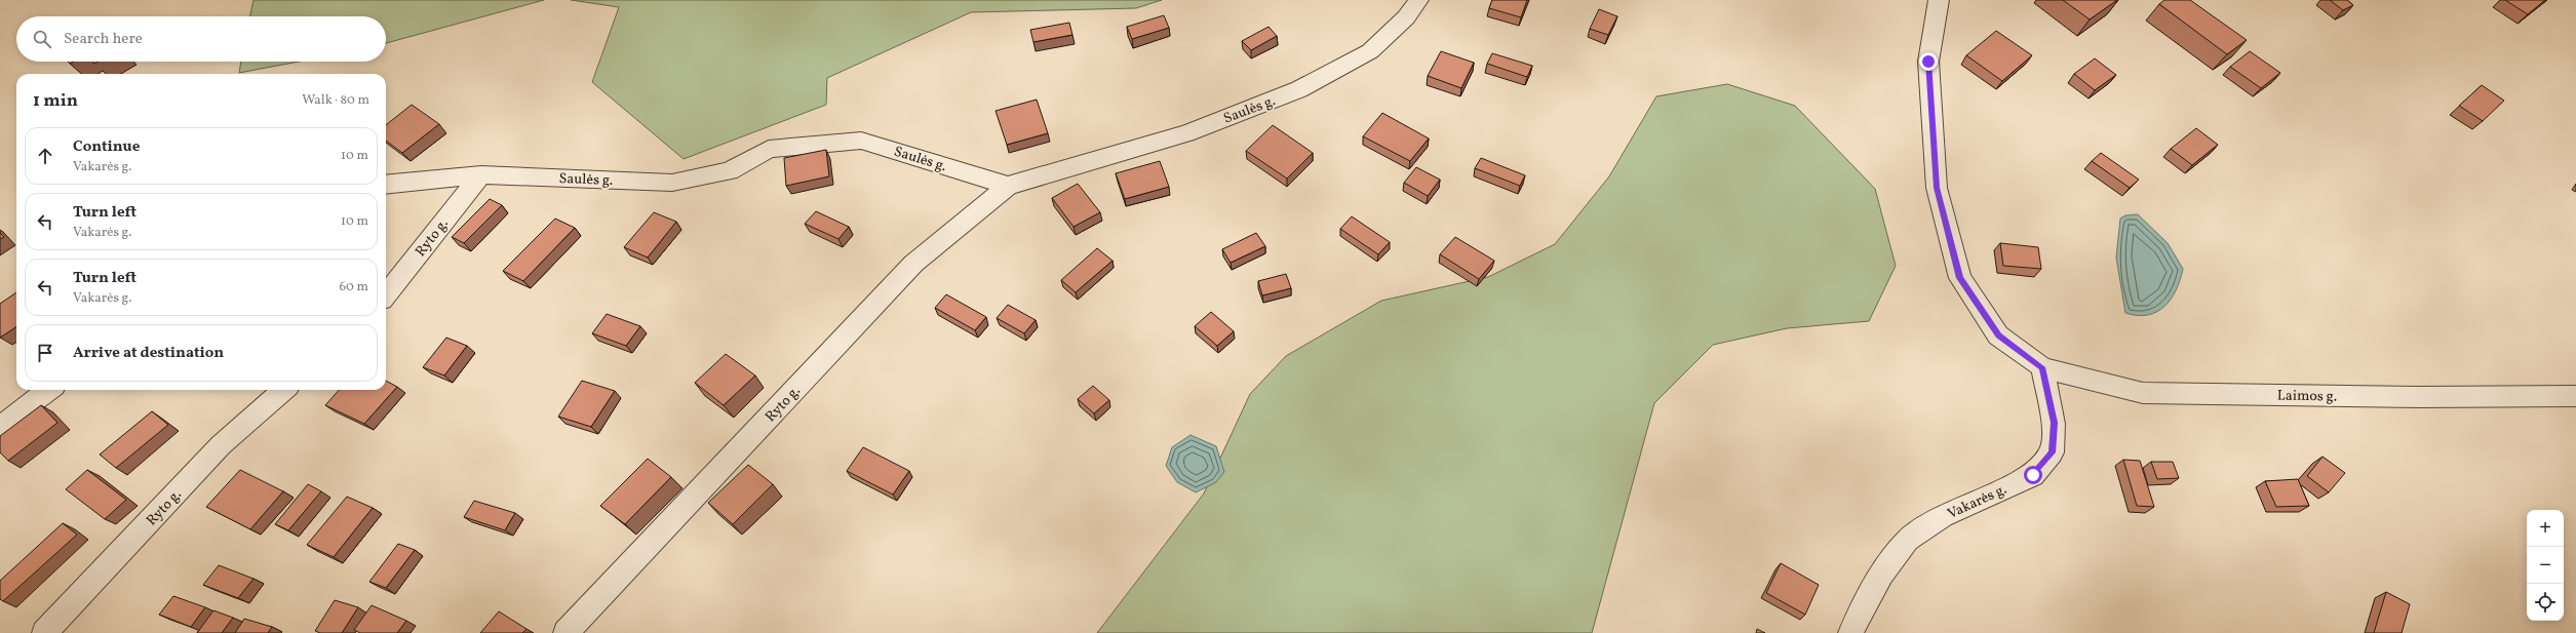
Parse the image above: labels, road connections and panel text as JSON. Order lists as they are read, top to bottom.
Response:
{
  "streets": {
    "street": [
      "Saulės g.",
      "Ryto g.",
      "Laimos g.",
      "Vakarės g."
    ]
  },
  "crossings": [
    ["Saulės g.", "Ryto g."],
    ["Laimos g.", "Vakarės g."]
  ],
  "page": {
    "search": "Search here",
    "heading": ["1 min", "Walk · 80 m"],
    "list": [
      ["Continue", "Vakarės g.", "10 m"],
      ["Turn left", "Vakarės g.", "10 m"],
      ["Turn left", "Vakarės g.", "60 m"],
      "Arrive at destination"
    ],
    "map_buttons": ["+", "−"]
  }
}
